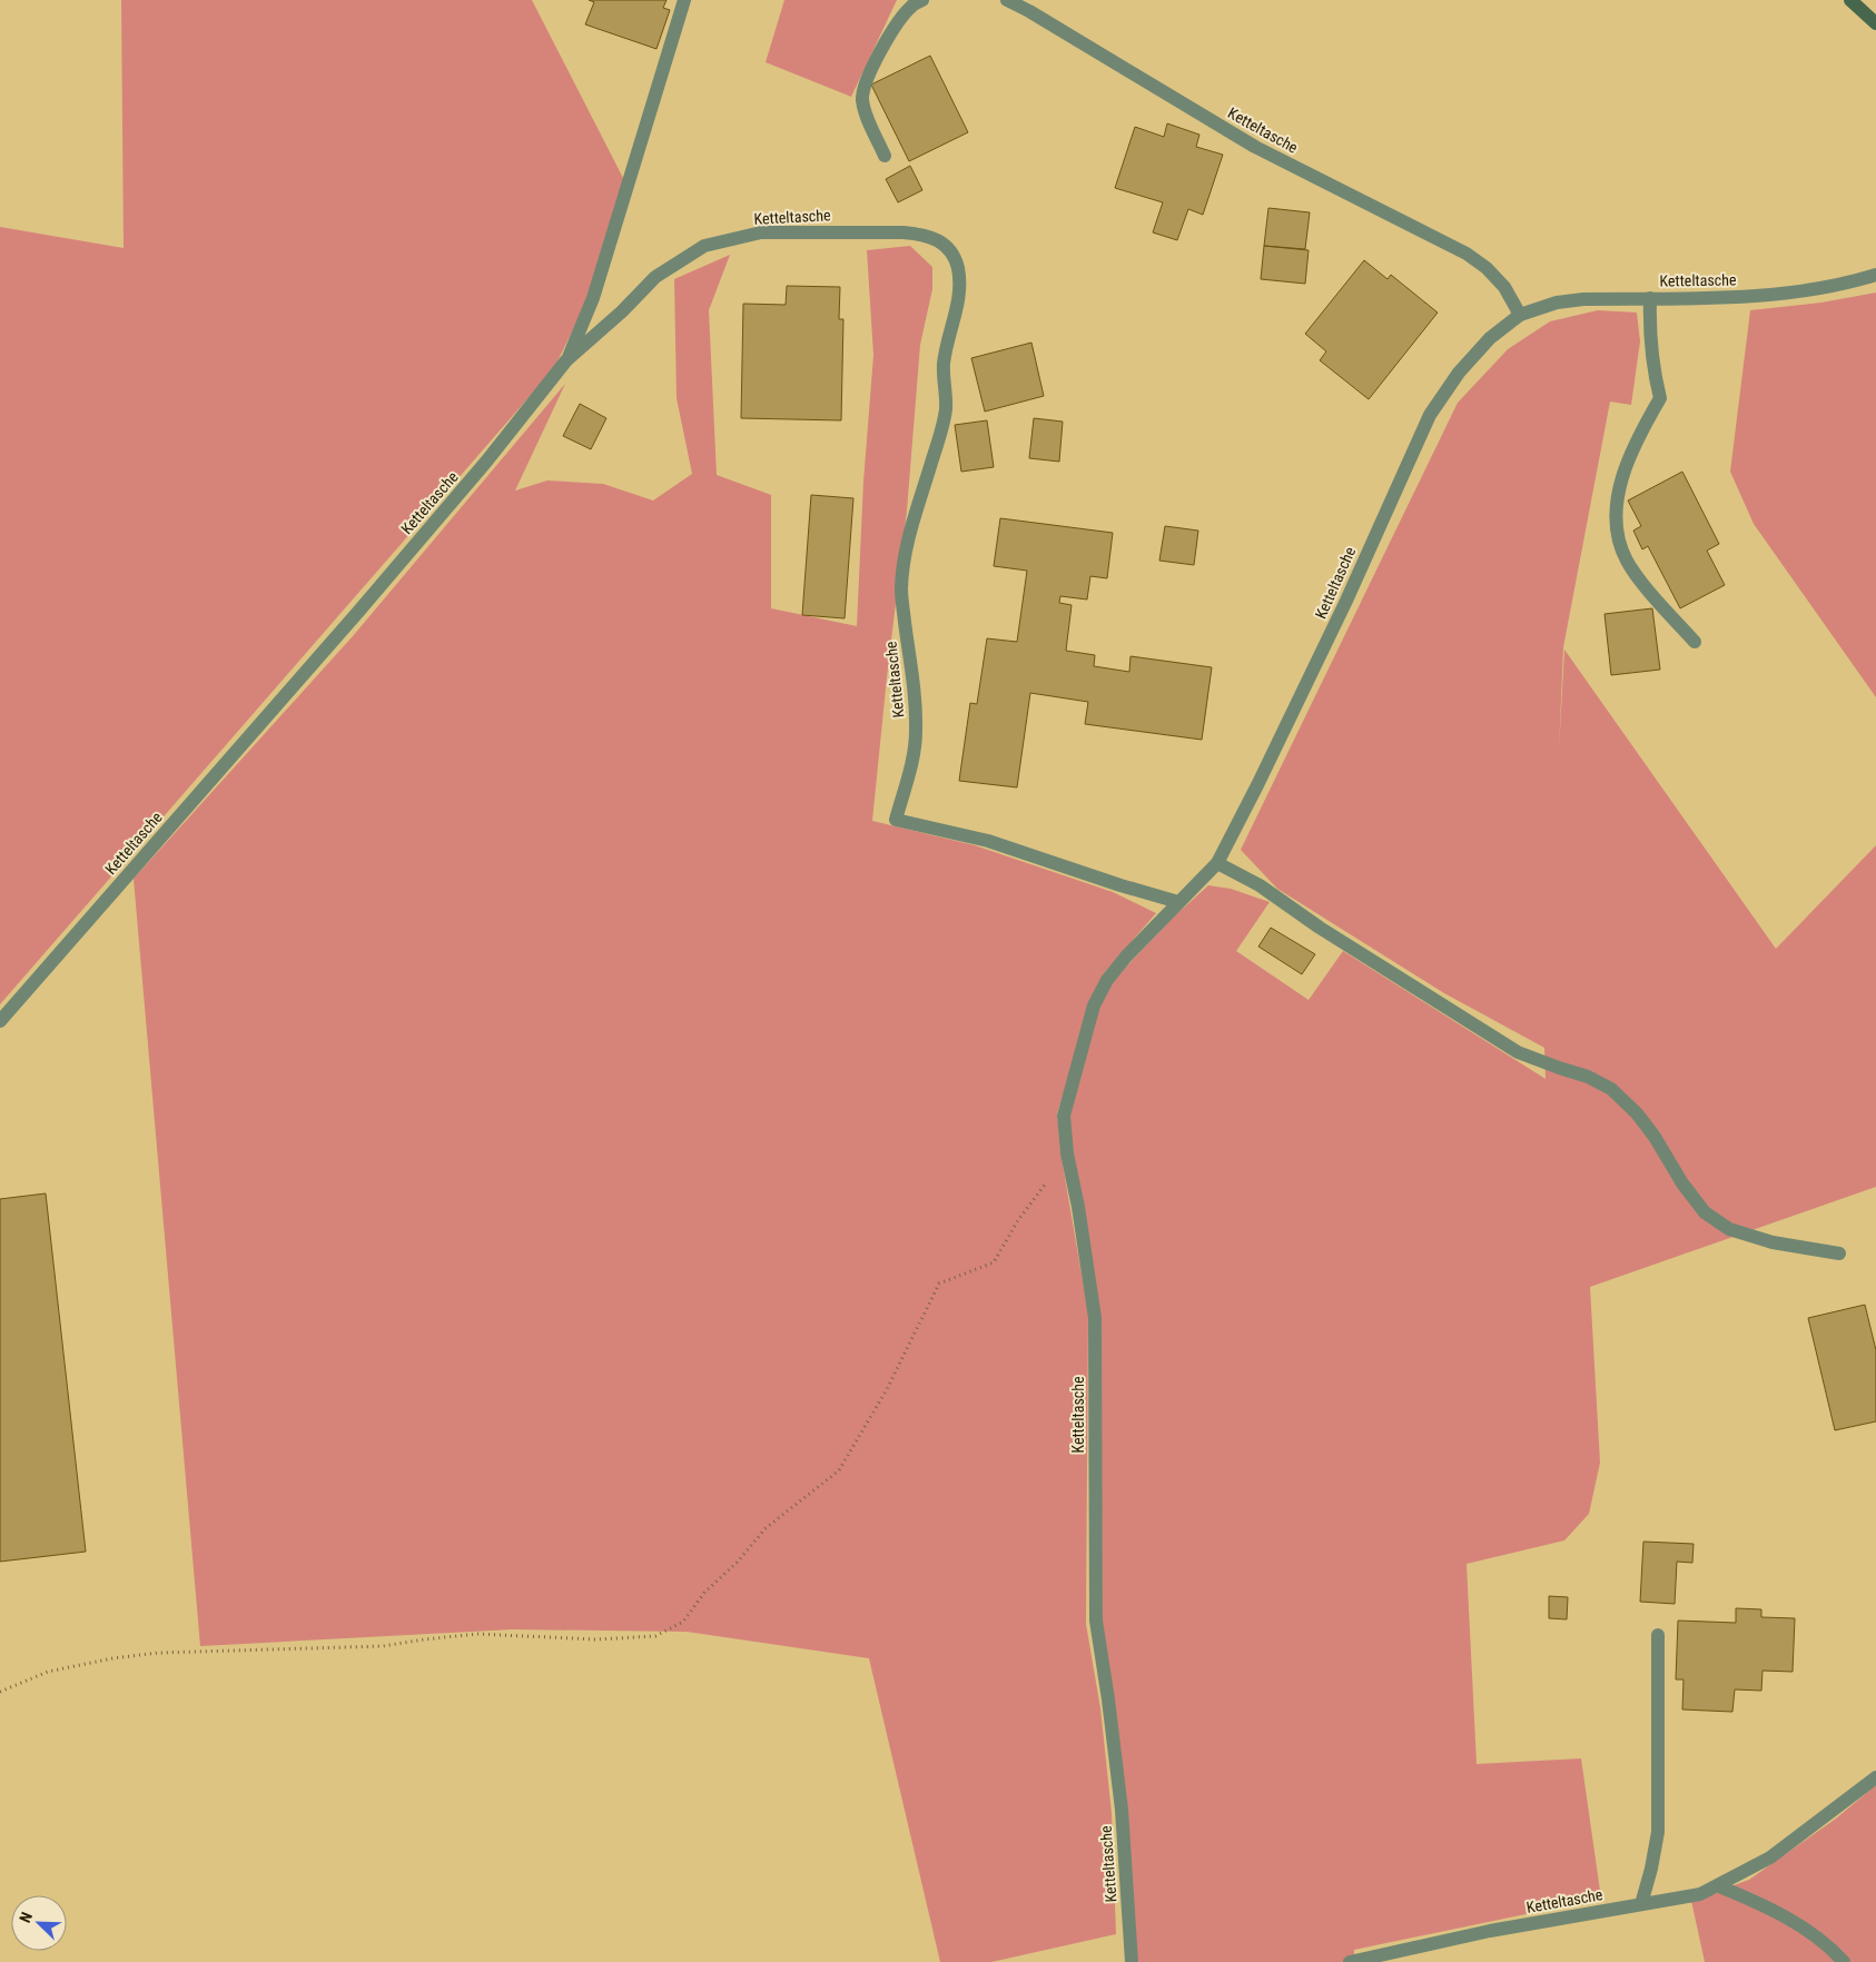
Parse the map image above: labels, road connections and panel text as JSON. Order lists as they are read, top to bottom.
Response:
{
  "streets": {
    "street": ["Ketteltasche"]
  },
  "north": "top left"
}
